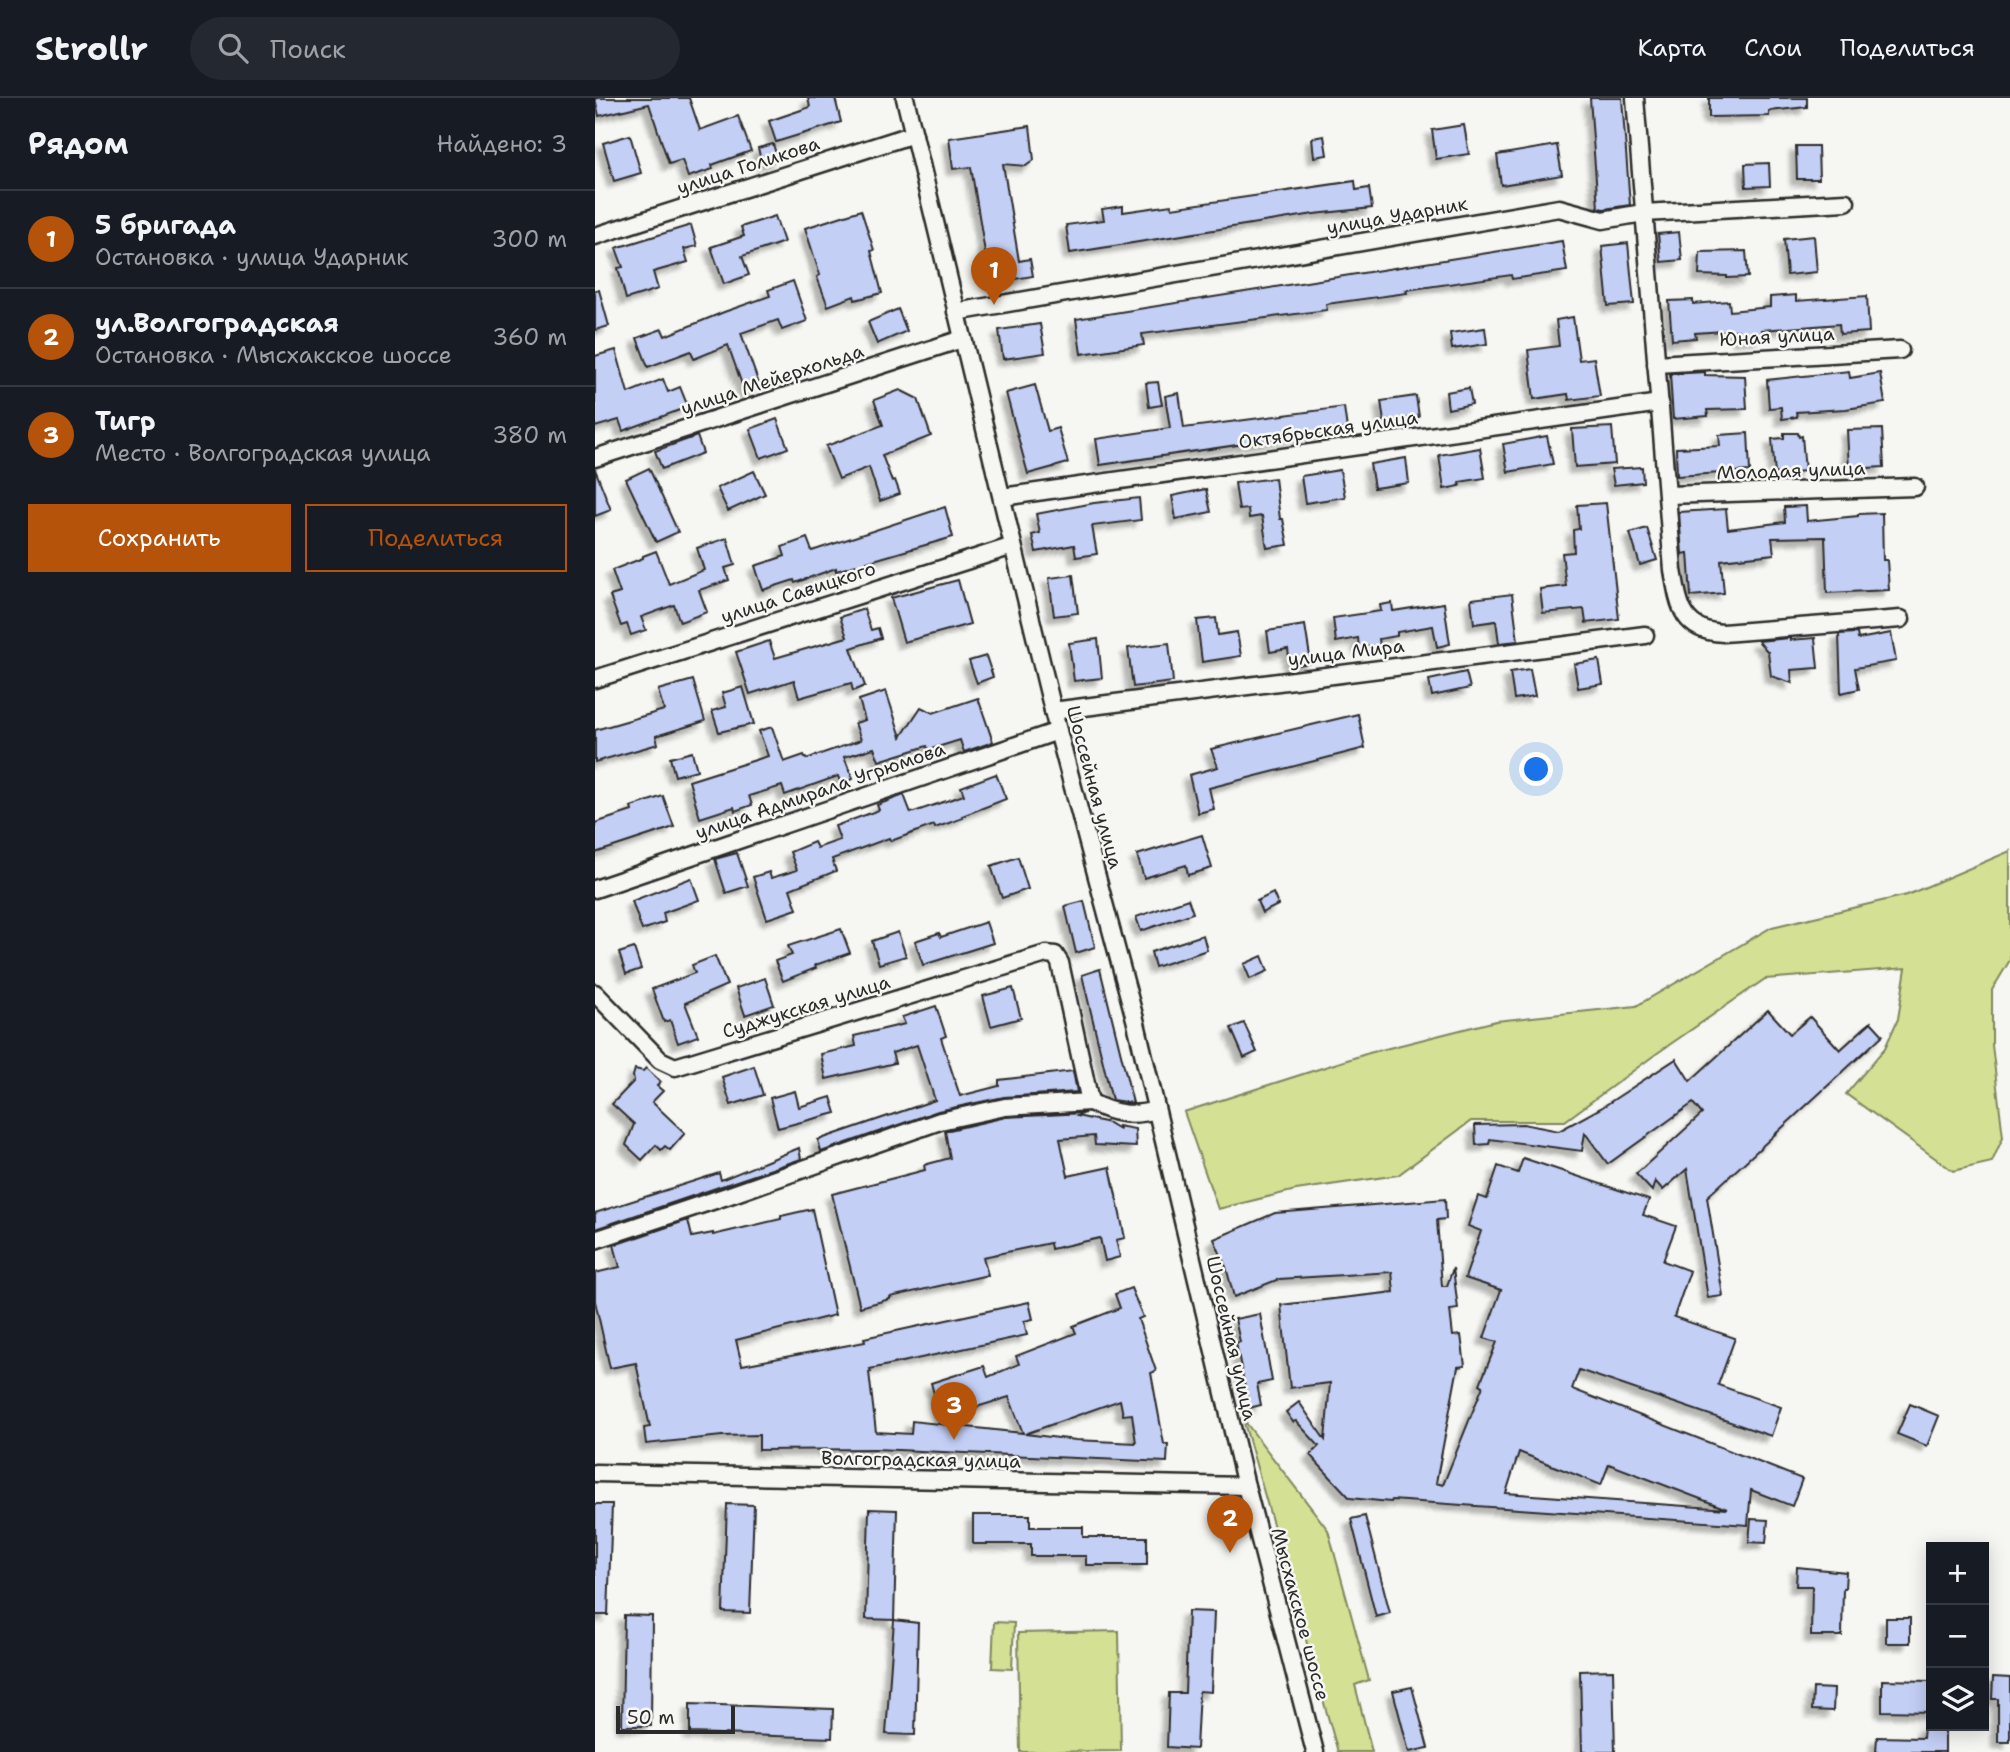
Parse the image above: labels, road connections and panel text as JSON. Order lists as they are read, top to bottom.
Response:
{
  "streets": {
    "street": [
      "улица Голикова",
      "улица Ударник",
      "Юная улица",
      "улица Мейерхольда",
      "Октябрьская улица",
      "Молодая улица",
      "улица Савицкого",
      "улица Мира",
      "Шоссейная улица",
      "улица Адмирала Угрюмова",
      "Суджукская улица",
      "Волгоградская улица",
      "Мысхакское шоссе"
    ]
  },
  "crossings": [
    ["улица Голикова", "Шоссейная улица"],
    ["улица Ударник", "Шоссейная улица"],
    ["улица Мейерхольда", "Шоссейная улица"],
    ["Октябрьская улица", "Шоссейная улица"],
    ["улица Савицкого", "Шоссейная улица"],
    ["улица Мира", "Шоссейная улица"],
    ["Шоссейная улица", "улица Адмирала Угрюмова"],
    ["Шоссейная улица", "Волгоградская улица"],
    ["Шоссейная улица", "Мысхакское шоссе"],
    ["Волгоградская улица", "Мысхакское шоссе"]
  ],
  "scale_bar": "50 m",
  "page": {
    "header": "Strollr",
    "search": "Поиск",
    "nav": ["Карта", "Слои", "Поделиться"],
    "heading": ["Рядом", "Найдено: 3"],
    "list": [
      {
        "mark": "1",
        "name": "5 бригада",
        "note": "Остановка · улица Ударник",
        "value": "300 m"
      },
      {
        "mark": "2",
        "name": "ул.Волгоградская",
        "note": "Остановка · Мысхакское шоссе",
        "value": "360 m"
      },
      {
        "mark": "3",
        "name": "Тигр",
        "note": "Место · Волгоградская улица",
        "value": "380 m"
      }
    ],
    "pins": ["1", "3", "2"],
    "buttons": ["Сохранить", "Поделиться"],
    "map_buttons": ["+", "−"],
    "scale": "50 m"
  }
}
